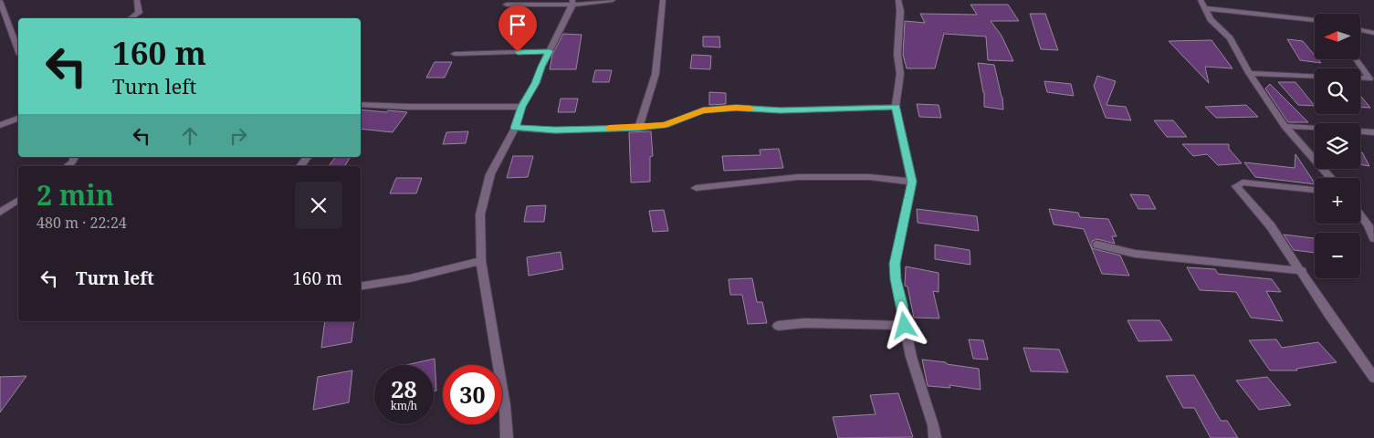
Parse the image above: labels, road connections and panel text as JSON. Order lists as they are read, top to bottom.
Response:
{
  "north": "left",
  "page": {
    "map_buttons": ["+", "−"],
    "turn": ["160 m", "Turn left"],
    "heading": ["2 min", "480 m · 22:24"],
    "list": [
      {
        "name": "Turn left",
        "value": "160 m"
      }
    ],
    "speed": "28 km/h",
    "limit": "30"
  }
}
